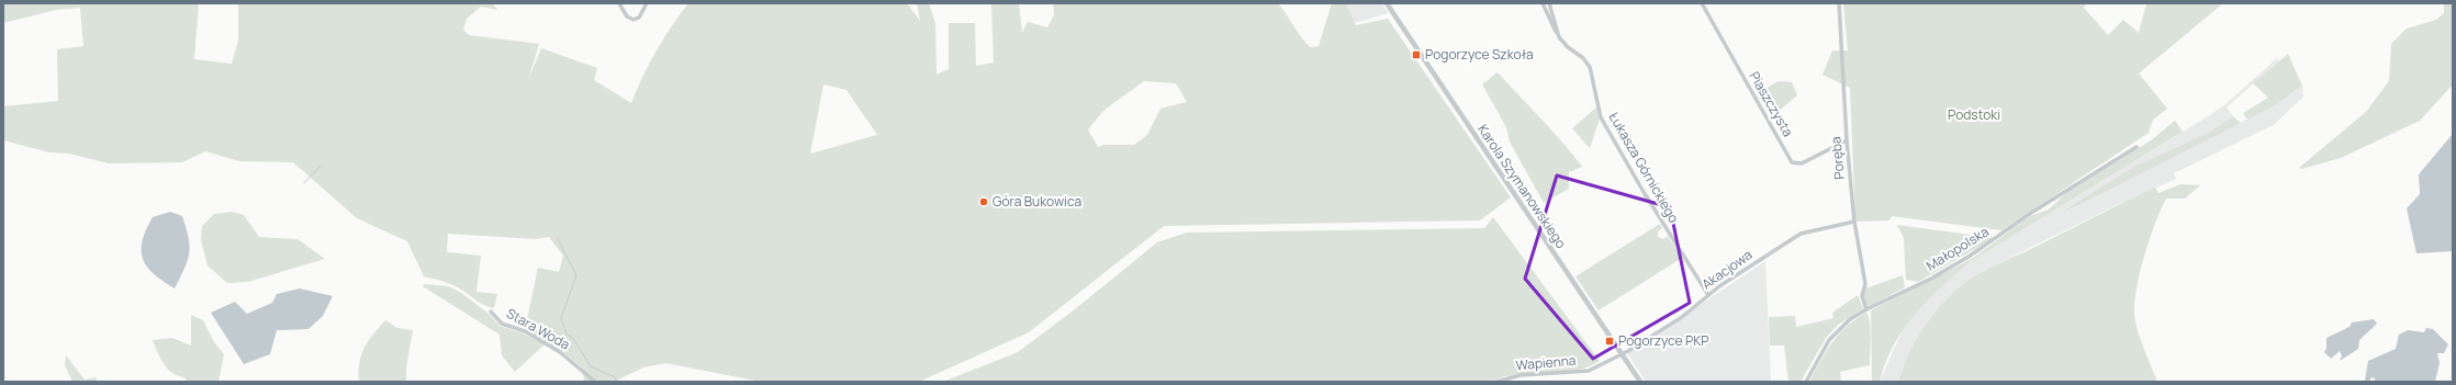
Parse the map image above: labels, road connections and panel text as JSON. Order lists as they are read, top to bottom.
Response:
{
  "streets": {
    "street": [
      "Piaszczysta",
      "Poręba",
      "Łukasza Górnickiego",
      "Karola Szymanowskiego",
      "Małopolska",
      "Akacjowa",
      "Stara Woda",
      "Wapienna"
    ]
  },
  "crossings": [
    ["Piaszczysta", "Poręba"],
    ["Poręba", "Małopolska"],
    ["Poręba", "Akacjowa"],
    ["Łukasza Górnickiego", "Akacjowa"],
    ["Karola Szymanowskiego", "Akacjowa"],
    ["Karola Szymanowskiego", "Wapienna"],
    ["Akacjowa", "Wapienna"]
  ],
  "parks": ["Podstoki"],
  "places": {
    "transit": ["Pogorzyce Szkoła", "Pogorzyce PKP"],
    "other": ["Góra Bukowica"]
  }
}
